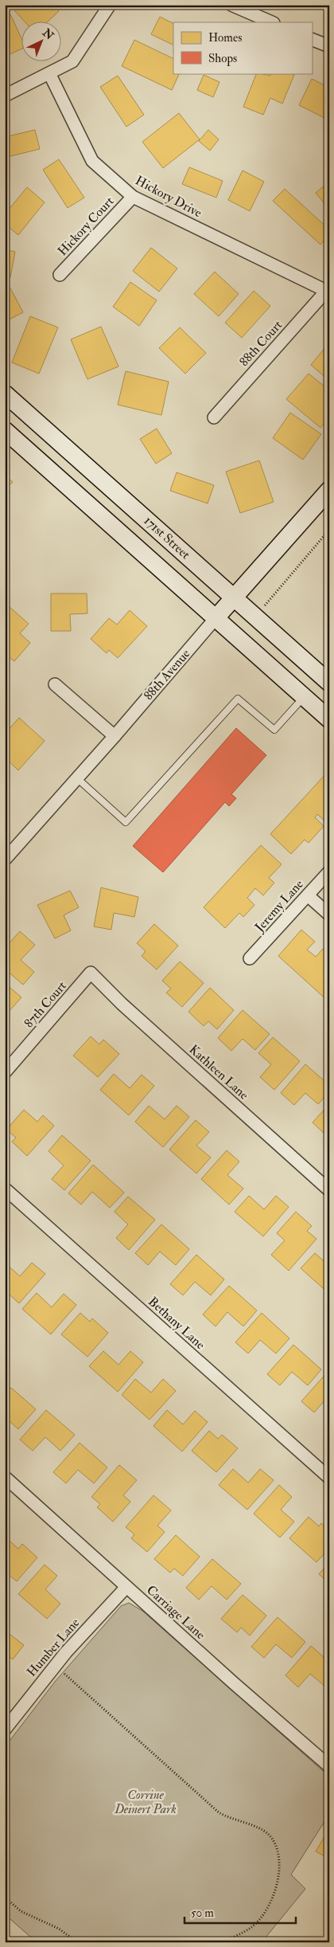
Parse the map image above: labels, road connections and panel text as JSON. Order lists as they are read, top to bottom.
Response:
{
  "streets": {
    "street": [
      "Hickory Drive",
      "Hickory Court",
      "88th Court",
      "171st Street",
      "88th Avenue",
      "Jeremy Lane",
      "87th Court",
      "Kathleen Lane",
      "Bethany Lane",
      "Carriage Lane",
      "Humber Lane"
    ]
  },
  "crossings": [
    ["Hickory Drive", "Hickory Court"],
    ["Hickory Drive", "88th Court"],
    ["171st Street", "88th Avenue"],
    ["87th Court", "Kathleen Lane"],
    ["Carriage Lane", "Humber Lane"]
  ],
  "parks": ["Corrine Deinert Park"],
  "legend": ["Homes", "Shops"],
  "scale_bar": "50 m",
  "north": "top right"
}
